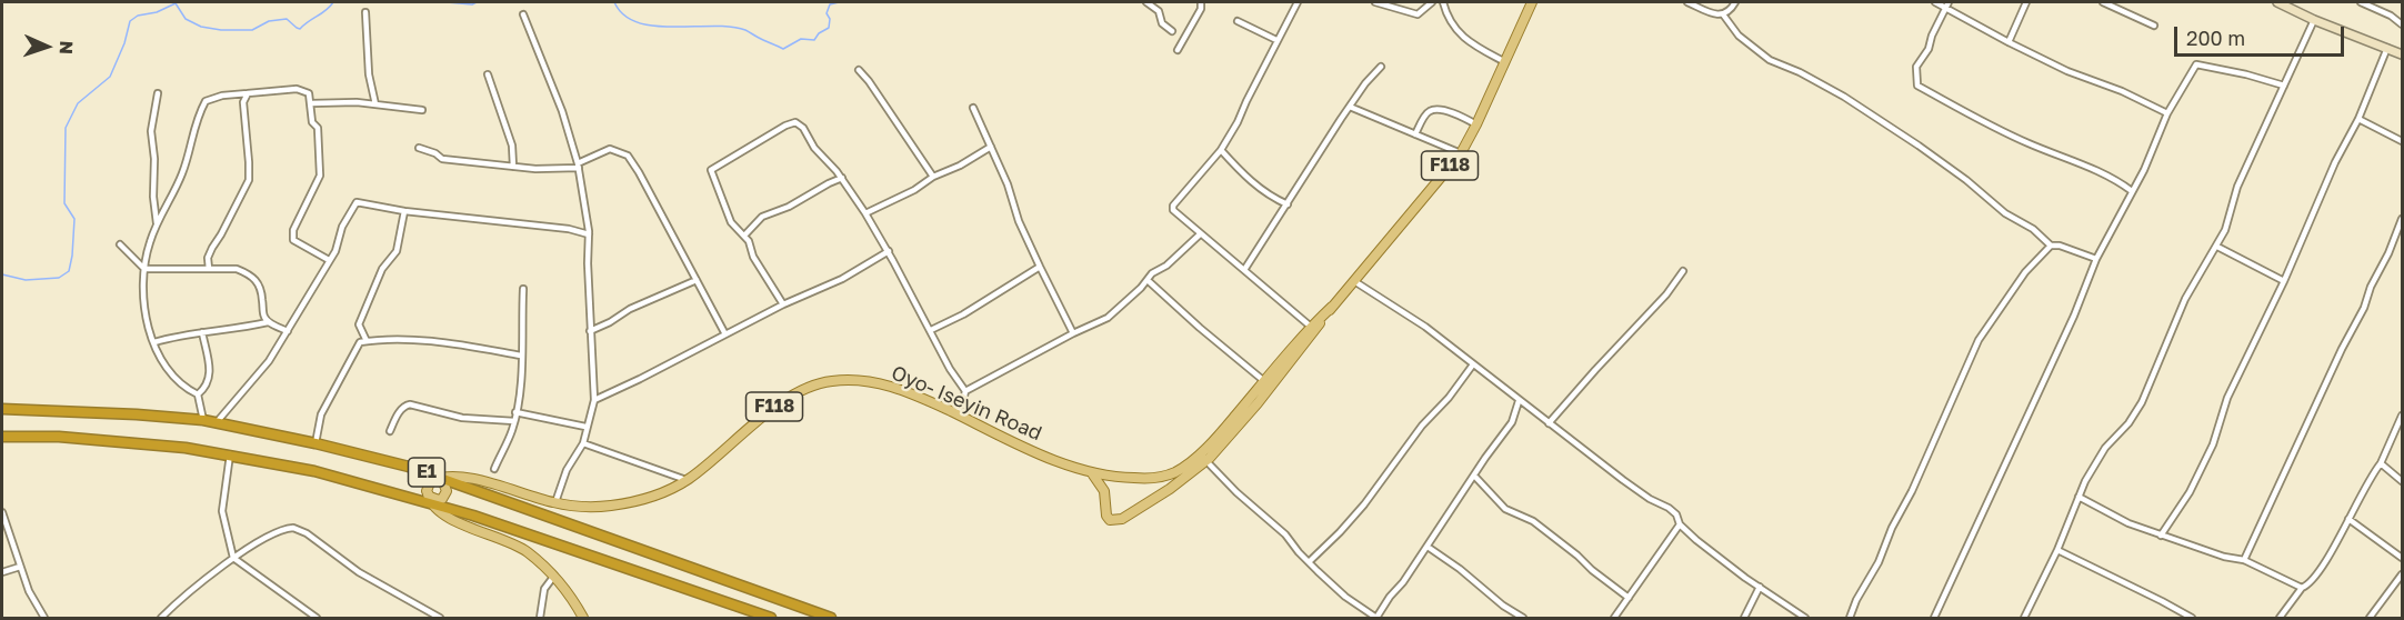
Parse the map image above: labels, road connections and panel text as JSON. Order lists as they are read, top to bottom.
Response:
{
  "streets": {
    "highway": ["E1"],
    "main road": ["F118", "Oyo- Iseyin Road"]
  },
  "crossings": [
    ["Oyo- Iseyin Road", "E1"]
  ],
  "scale_bar": "200 m",
  "north": "right"
}
